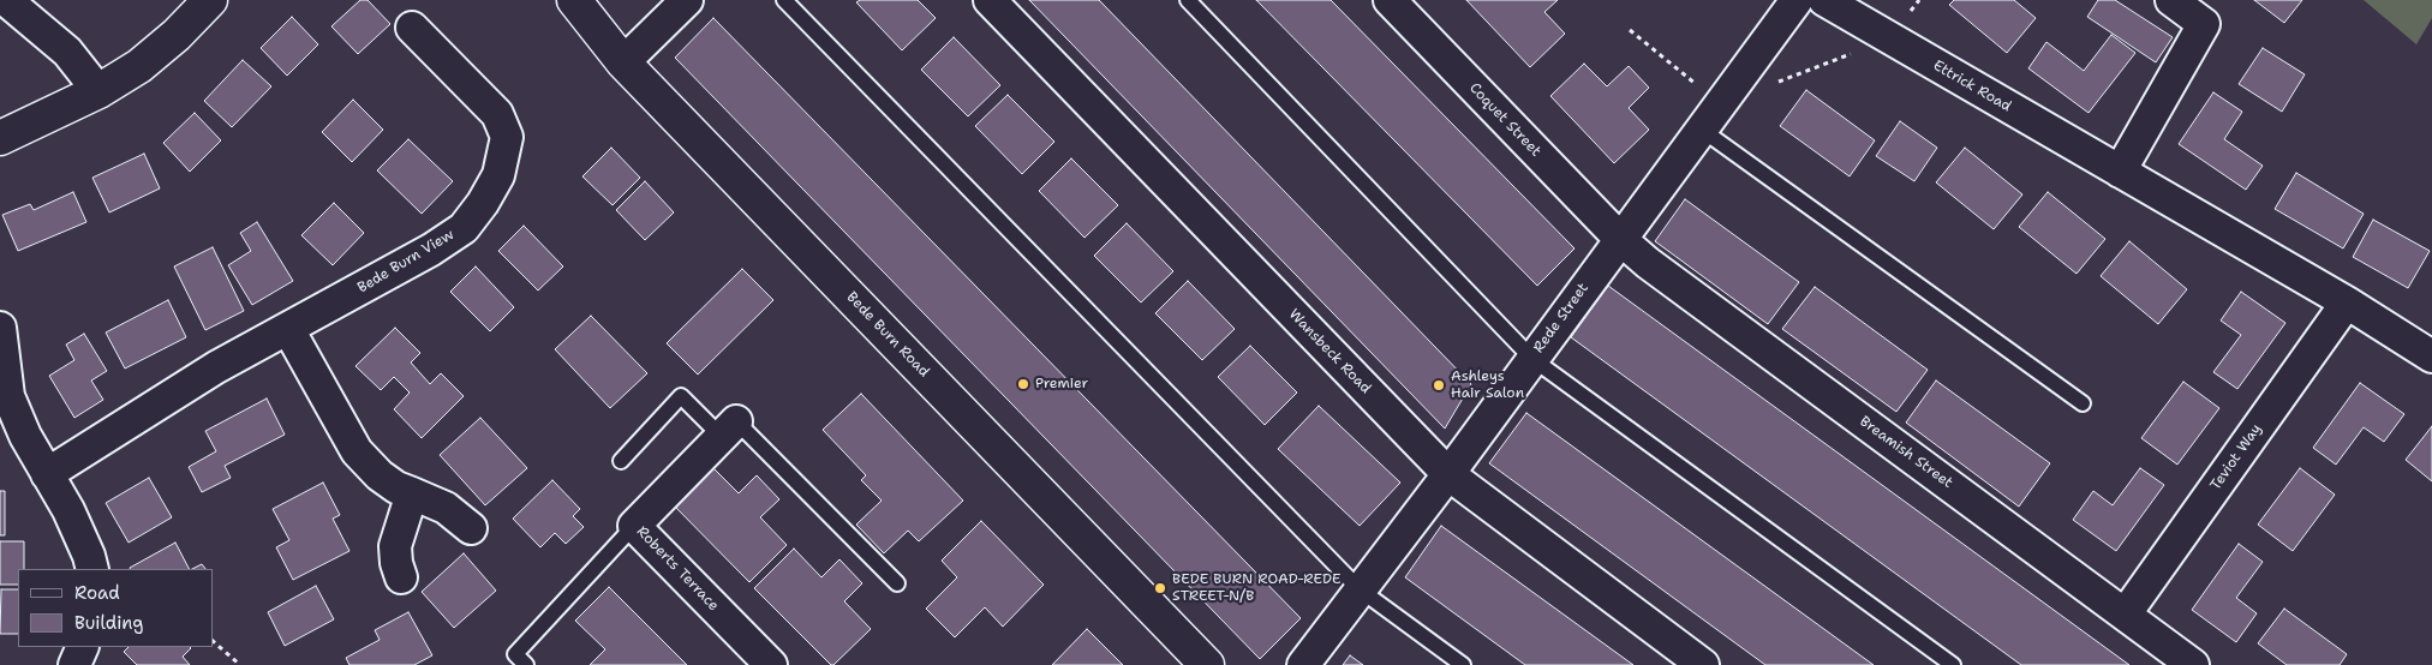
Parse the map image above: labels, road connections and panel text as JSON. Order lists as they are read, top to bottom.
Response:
{
  "streets": {
    "main road": ["Bede Burn Road"],
    "street": [
      "Ettrick Road",
      "Coquet Street",
      "Bede Burn View",
      "Rede Street",
      "Wansbeck Road",
      "Breamish Street",
      "Teviot Way",
      "Roberts Terrace"
    ]
  },
  "crossings": [
    ["Ettrick Road", "Teviot Way"],
    ["Coquet Street", "Rede Street"],
    ["Coquet Street", "Breamish Street"],
    ["Rede Street", "Wansbeck Road"],
    ["Rede Street", "Breamish Street"],
    ["Breamish Street", "Teviot Way"]
  ],
  "places": ["Premier", "Ashleys Hair Salon", "BEDE BURN ROAD-REDE STREET-N/B"],
  "legend": ["Road", "Building"]
}
